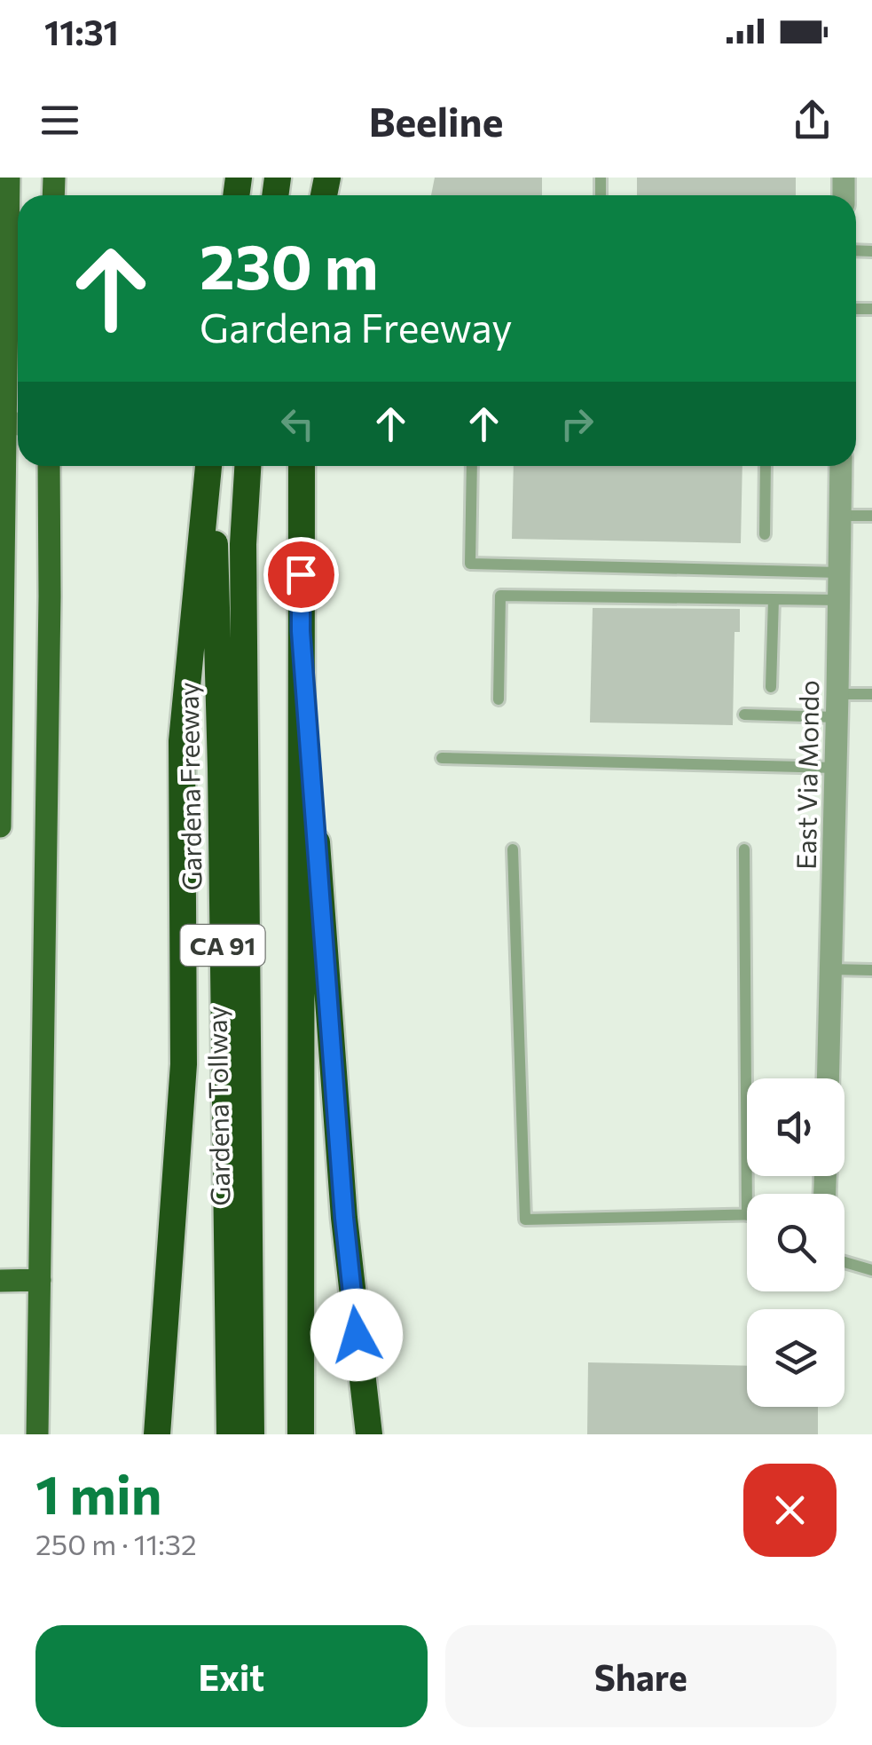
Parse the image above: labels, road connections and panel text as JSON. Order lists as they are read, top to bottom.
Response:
{
  "streets": {
    "highway": ["Gardena Freeway", "CA 91", "Gardena Tollway"],
    "street": ["East Via Mondo"]
  },
  "page": {
    "status": "11:31",
    "header": "Beeline",
    "turn": ["230 m", "Gardena Freeway"],
    "heading": ["1 min", "250 m · 11:32"],
    "buttons": ["Exit", "Share"]
  }
}
